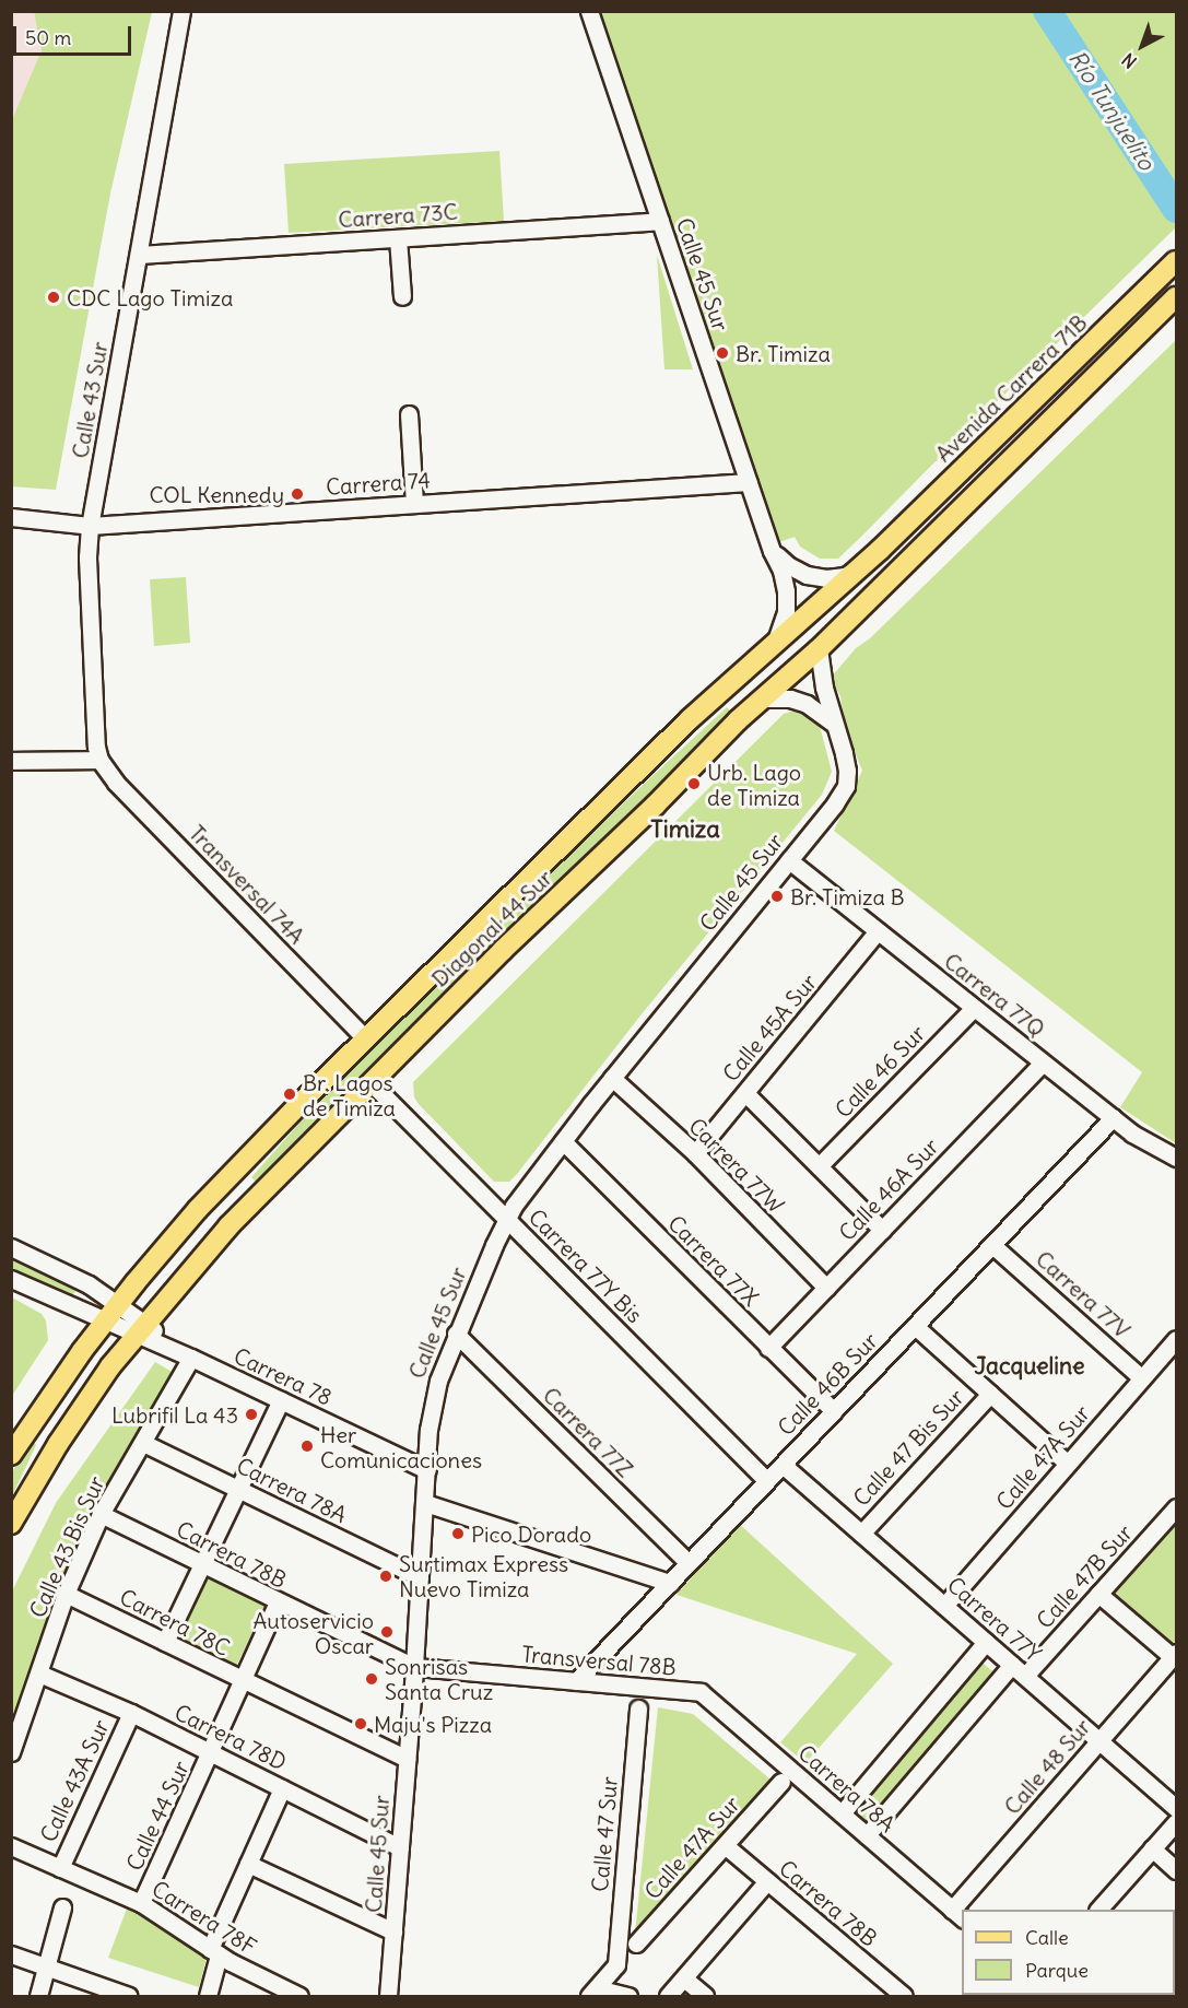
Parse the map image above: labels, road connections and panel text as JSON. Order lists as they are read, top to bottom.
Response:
{
  "streets": {
    "main road": ["Avenida Carrera 71B", "Diagonal 44 Sur"],
    "street": [
      "Carrera 73C",
      "Calle 45 Sur",
      "Calle 43 Sur",
      "Carrera 74",
      "Transversal 74A",
      "Carrera 77Q",
      "Calle 45A Sur",
      "Calle 46 Sur",
      "Carrera 77W",
      "Calle 46A Sur",
      "Carrera 77X",
      "Carrera 77Y Bis",
      "Carrera 77V",
      "Carrera 78",
      "Calle 46B Sur",
      "Carrera 77Z",
      "Calle 47 Bis Sur",
      "Calle 47A Sur",
      "Carrera 78A",
      "Calle 43 Bis Sur",
      "Carrera 78B",
      "Calle 47B Sur",
      "Carrera 77Y",
      "Carrera 78C",
      "Transversal 78B",
      "Carrera 78D",
      "Calle 48 Sur",
      "Calle 43A Sur",
      "Calle 44 Sur",
      "Calle 47 Sur",
      "Carrera 78F"
    ]
  },
  "crossings": [
    ["Carrera 73C", "Calle 45 Sur"],
    ["Carrera 73C", "Calle 43 Sur"],
    ["Calle 45 Sur", "Carrera 74"],
    ["Calle 45 Sur", "Diagonal 44 Sur"],
    ["Calle 45 Sur", "Carrera 77Q"],
    ["Calle 45 Sur", "Carrera 77W"],
    ["Calle 45 Sur", "Carrera 77X"],
    ["Calle 45 Sur", "Carrera 77Y Bis"],
    ["Calle 45 Sur", "Carrera 78"],
    ["Calle 45 Sur", "Carrera 77Z"],
    ["Calle 45 Sur", "Carrera 78A"],
    ["Calle 45 Sur", "Carrera 78B"],
    ["Calle 45 Sur", "Carrera 78C"],
    ["Calle 45 Sur", "Transversal 78B"],
    ["Calle 45 Sur", "Carrera 78D"],
    ["Avenida Carrera 71B", "Diagonal 44 Sur"],
    ["Calle 43 Sur", "Carrera 74"],
    ["Calle 43 Sur", "Transversal 74A"],
    ["Transversal 74A", "Diagonal 44 Sur"],
    ["Diagonal 44 Sur", "Carrera 77Y Bis"],
    ["Diagonal 44 Sur", "Carrera 78"],
    ["Carrera 77Q", "Calle 45A Sur"],
    ["Carrera 77Q", "Calle 46 Sur"],
    ["Carrera 77Q", "Calle 46A Sur"],
    ["Carrera 77Q", "Calle 46B Sur"],
    ["Calle 45A Sur", "Carrera 77W"],
    ["Carrera 77W", "Calle 46A Sur"],
    ["Calle 46A Sur", "Carrera 77X"],
    ["Carrera 77X", "Calle 46B Sur"],
    ["Carrera 77Y Bis", "Calle 46B Sur"],
    ["Carrera 77V", "Calle 46B Sur"],
    ["Carrera 77V", "Calle 47A Sur"],
    ["Carrera 78", "Calle 43 Bis Sur"],
    ["Calle 46B Sur", "Carrera 77Z"],
    ["Calle 46B Sur", "Carrera 77Y"],
    ["Calle 46B Sur", "Transversal 78B"],
    ["Calle 47 Bis Sur", "Carrera 77Y"],
    ["Calle 47A Sur", "Carrera 78B"],
    ["Calle 47A Sur", "Carrera 77Y"],
    ["Carrera 78A", "Calle 43 Bis Sur"],
    ["Carrera 78A", "Calle 47B Sur"],
    ["Carrera 78A", "Transversal 78B"],
    ["Carrera 78A", "Calle 48 Sur"],
    ["Calle 43 Bis Sur", "Carrera 78B"],
    ["Calle 43 Bis Sur", "Carrera 78C"],
    ["Calle 43 Bis Sur", "Carrera 78D"],
    ["Carrera 78B", "Transversal 78B"],
    ["Carrera 78B", "Calle 44 Sur"],
    ["Calle 47B Sur", "Carrera 77Y"],
    ["Carrera 77Y", "Calle 48 Sur"],
    ["Carrera 78C", "Calle 44 Sur"],
    ["Carrera 78D", "Calle 43A Sur"],
    ["Carrera 78D", "Calle 44 Sur"],
    ["Calle 43A Sur", "Carrera 78F"],
    ["Calle 44 Sur", "Carrera 78F"]
  ],
  "districts": ["Timiza", "Jacqueline"],
  "water": ["Río Tunjuelito"],
  "places": [
    "CDC Lago Timiza",
    "Br. Timiza",
    "COL Kennedy",
    "Urb. Lago de Timiza",
    "Br. Timiza B",
    "Br. Lagos de Timiza",
    "Lubrifil La 43",
    "Her Comunicaciones",
    "Pico Dorado",
    "Surtimax Express Nuevo Timiza",
    "Autoservicio Oscar",
    "Sonrisas Santa Cruz",
    "Maju's Pizza"
  ],
  "legend": ["Calle", "Parque"],
  "scale_bar": "50 m",
  "north": "bottom left"
}
